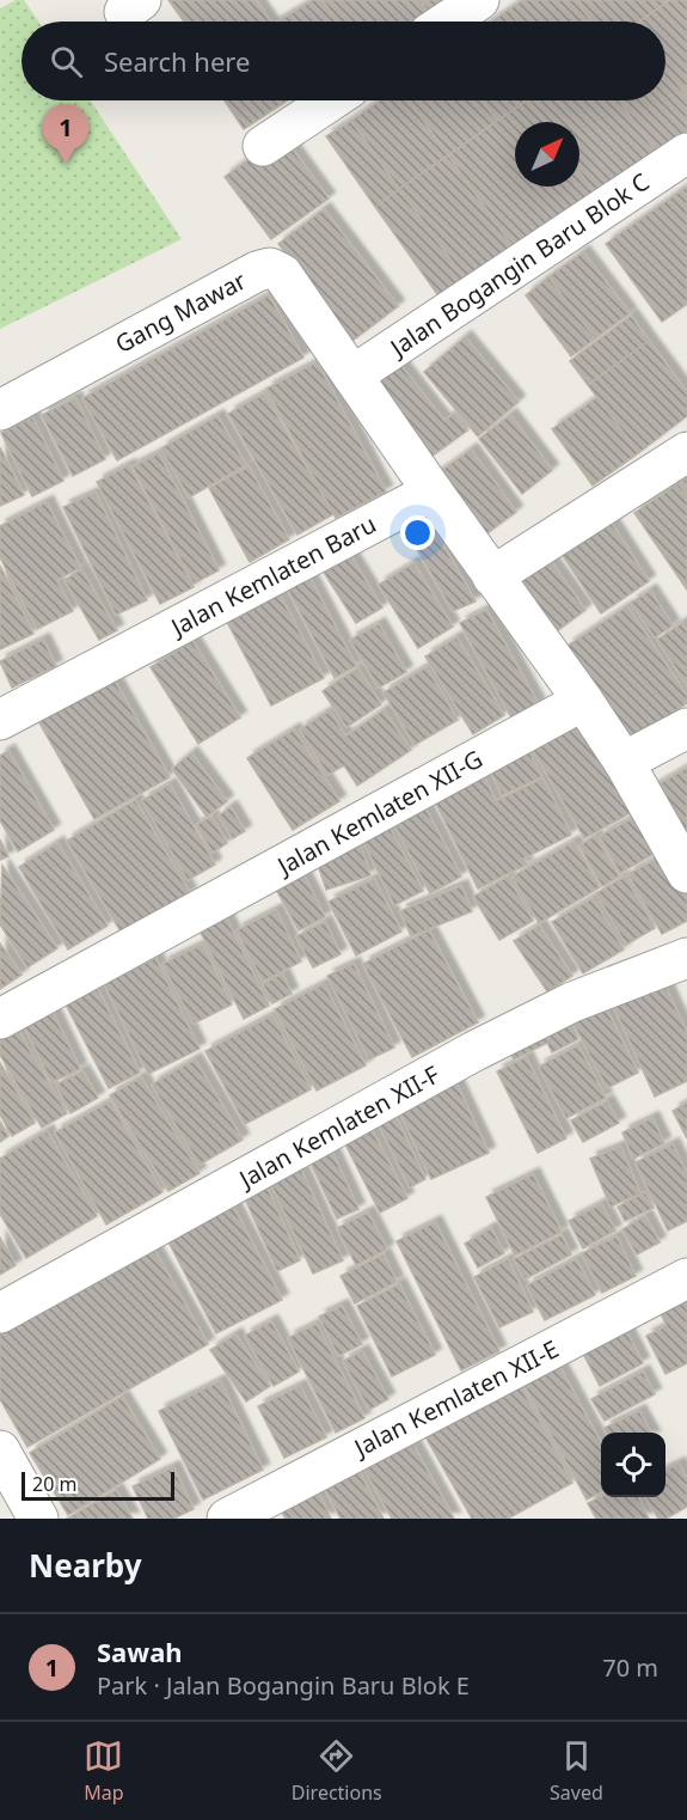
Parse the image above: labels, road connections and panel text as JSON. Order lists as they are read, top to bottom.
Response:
{
  "streets": {
    "street": [
      "Jalan Bogangin Baru Blok C",
      "Gang Mawar",
      "Jalan Kemlaten Baru",
      "Jalan Kemlaten XII-G",
      "Jalan Kemlaten XII-F",
      "Jalan Kemlaten XII-E"
    ]
  },
  "crossings": [
    ["Jalan Bogangin Baru Blok C", "Gang Mawar"],
    ["Gang Mawar", "Jalan Kemlaten Baru"]
  ],
  "scale_bar": "20 m",
  "north": "top right",
  "page": {
    "search": "Search here",
    "pins": "1",
    "scale": "20 m",
    "heading": "Nearby",
    "list": [
      {
        "mark": "1",
        "name": "Sawah",
        "note": "Park · Jalan Bogangin Baru Blok E",
        "value": "70 m"
      }
    ],
    "nav": ["Map", "Directions", "Saved"]
  }
}
